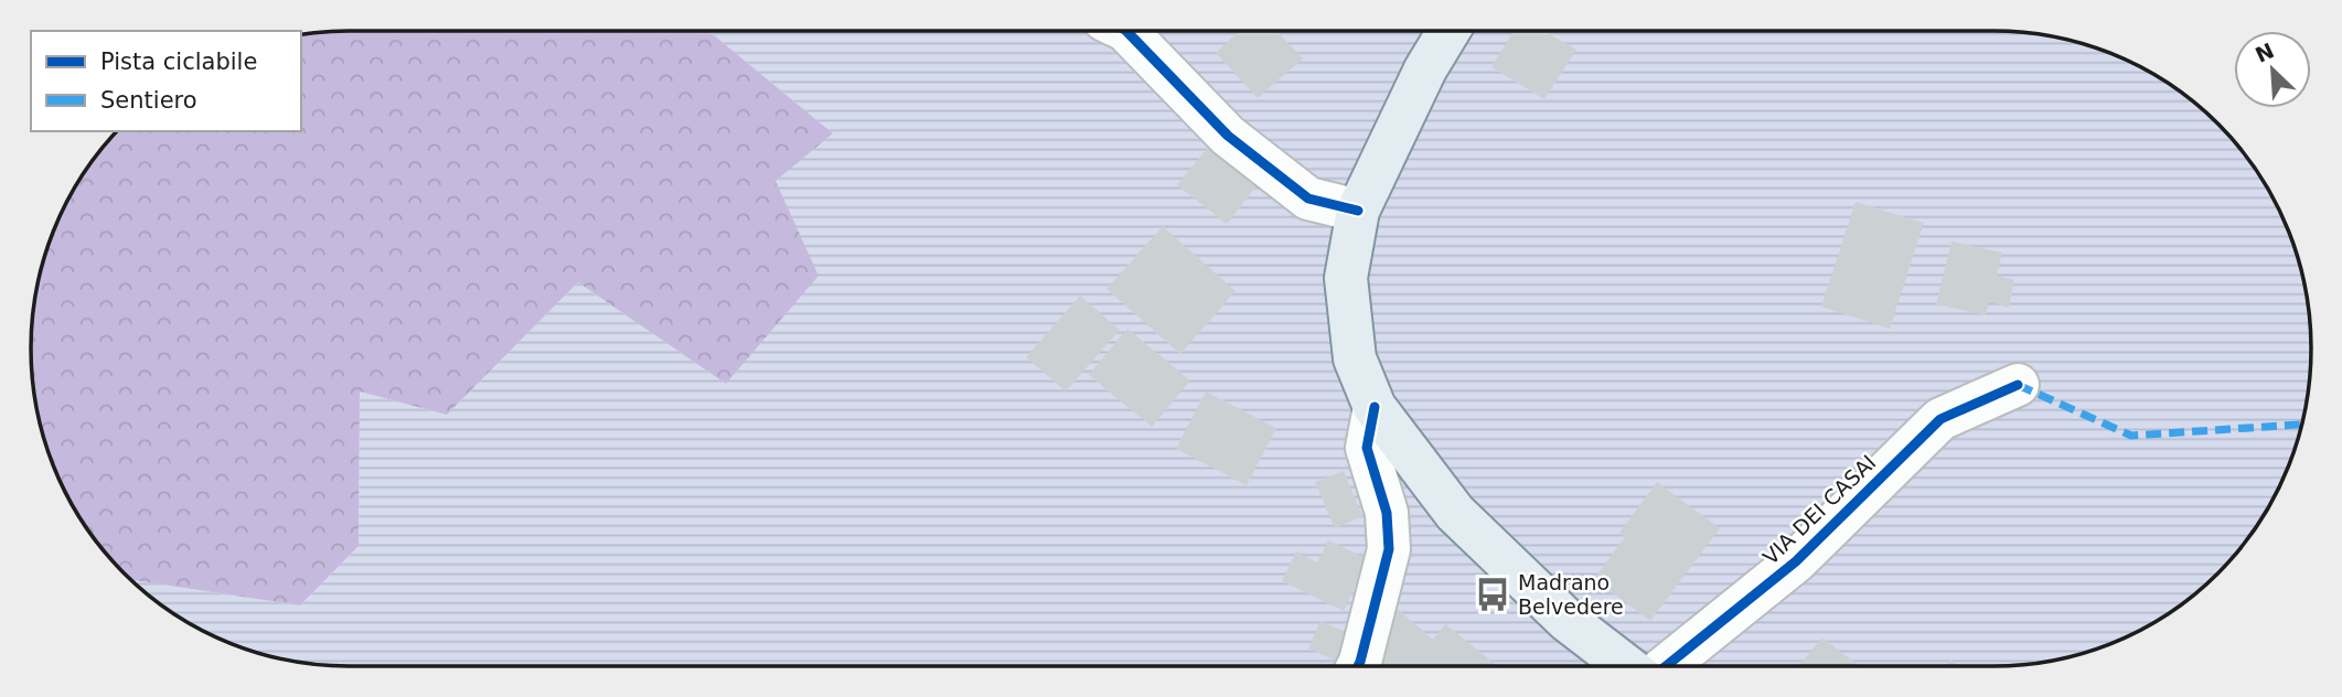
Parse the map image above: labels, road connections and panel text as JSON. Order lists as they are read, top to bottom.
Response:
{
  "streets": {
    "street": ["VIA DEI CASAI"]
  },
  "places": {
    "bus stop": ["Madrano Belvedere"]
  },
  "legend": ["Pista ciclabile", "Sentiero"],
  "north": "top left"
}
